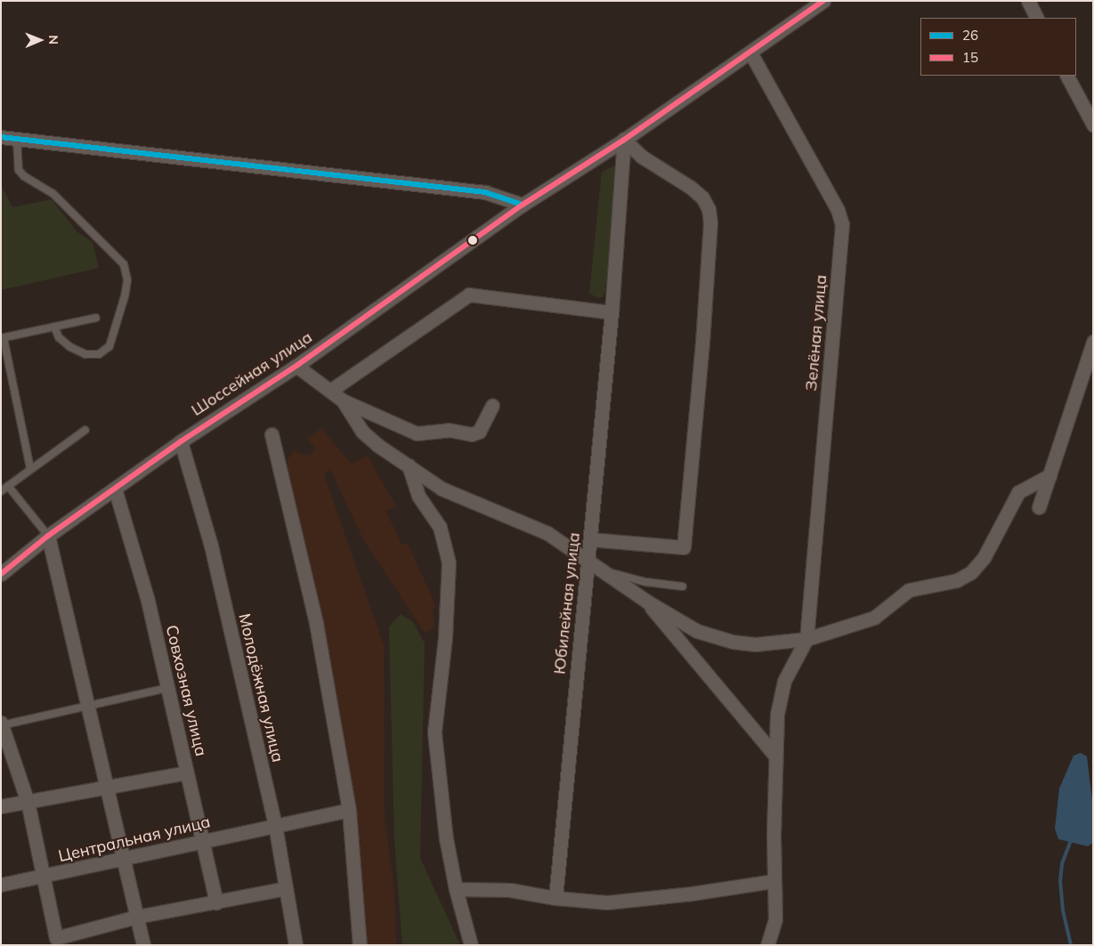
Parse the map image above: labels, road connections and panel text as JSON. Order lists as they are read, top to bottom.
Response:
{
  "streets": {
    "street": [
      "Зелёная улица",
      "Шоссейная улица",
      "Юбилейная улица",
      "Молодёжная улица",
      "Совхозная улица",
      "Центральная улица"
    ]
  },
  "crossings": [
    ["Зелёная улица", "Шоссейная улица"],
    ["Шоссейная улица", "Юбилейная улица"],
    ["Шоссейная улица", "Молодёжная улица"],
    ["Шоссейная улица", "Совхозная улица"],
    ["Молодёжная улица", "Центральная улица"],
    ["Совхозная улица", "Центральная улица"]
  ],
  "lines": ["transit line 15", "transit line 26"],
  "legend": ["26", "15"],
  "north": "right"
}
